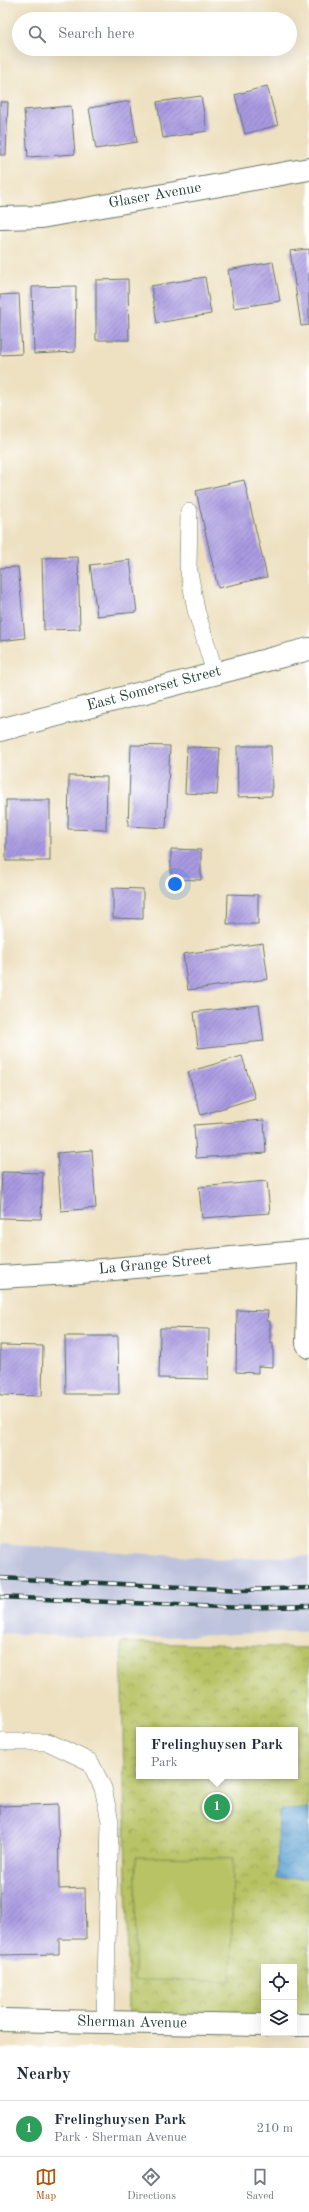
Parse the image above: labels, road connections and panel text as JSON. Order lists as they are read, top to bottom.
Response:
{
  "streets": {
    "street": [
      "Glaser Avenue",
      "East Somerset Street",
      "La Grange Street",
      "Sherman Avenue"
    ]
  },
  "page": {
    "search": "Search here",
    "popup": ["Frelinghuysen Park", "Park"],
    "pins": "1",
    "heading": "Nearby",
    "list": [
      {
        "mark": "1",
        "name": "Frelinghuysen Park",
        "note": "Park · Sherman Avenue",
        "value": "210 m"
      }
    ],
    "nav": ["Map", "Directions", "Saved"]
  }
}
